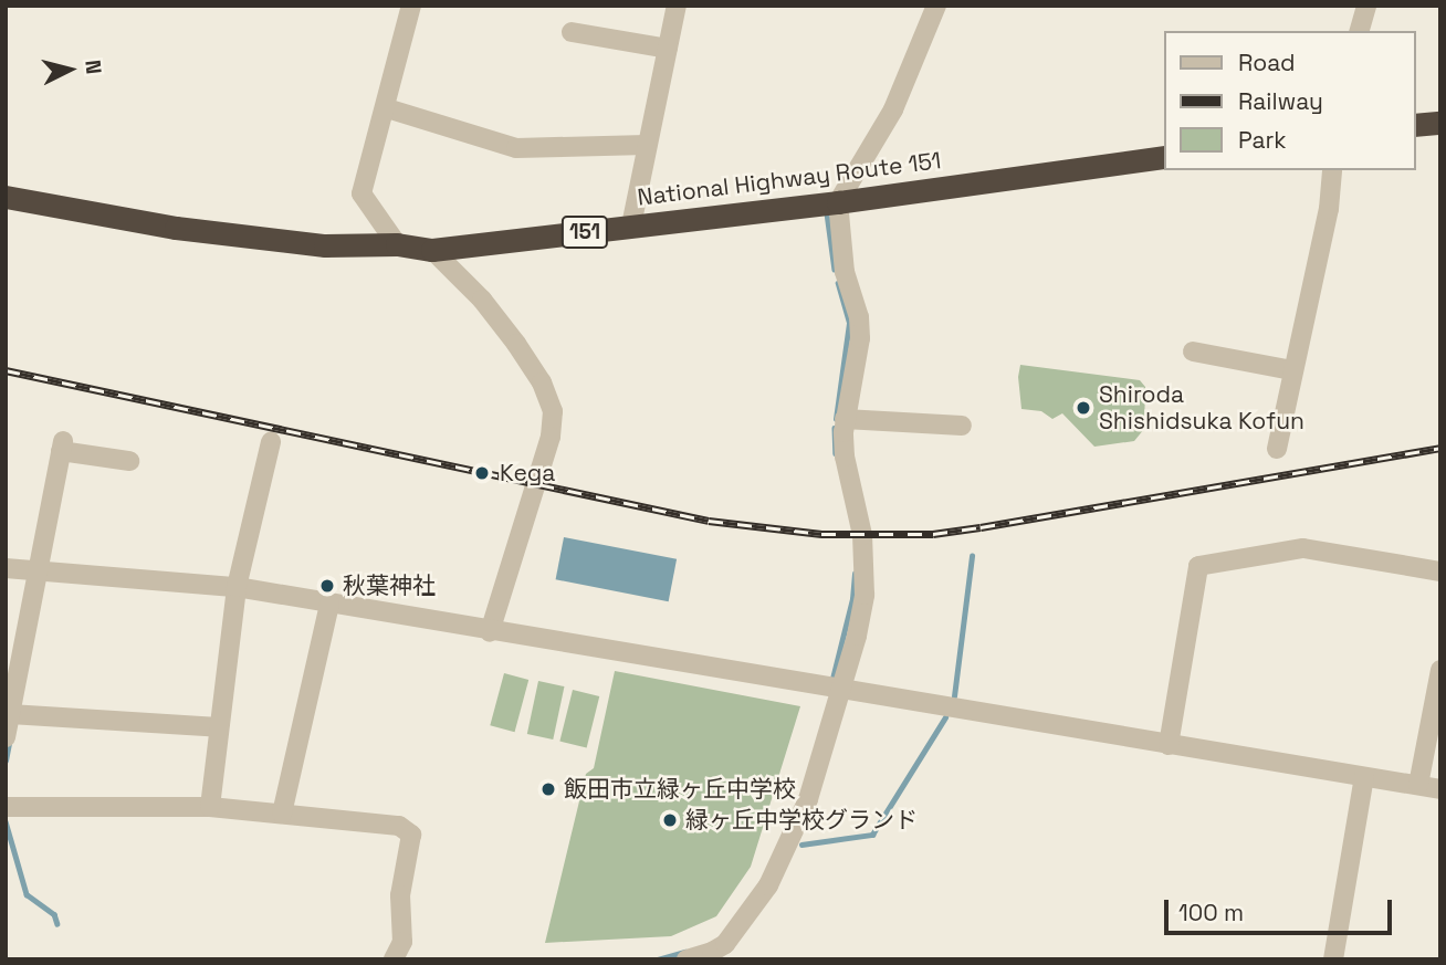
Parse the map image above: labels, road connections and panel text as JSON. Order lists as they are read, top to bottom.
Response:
{
  "streets": {
    "highway": ["National Highway Route 151", "151"]
  },
  "places": [
    "Shiroda Shishidsuka Kofun",
    "Kega",
    "秋葉神社",
    "飯田市立緑ヶ丘中学校",
    "緑ヶ丘中学校グランド"
  ],
  "legend": ["Road", "Railway", "Park"],
  "scale_bar": "100 m",
  "north": "right"
}
